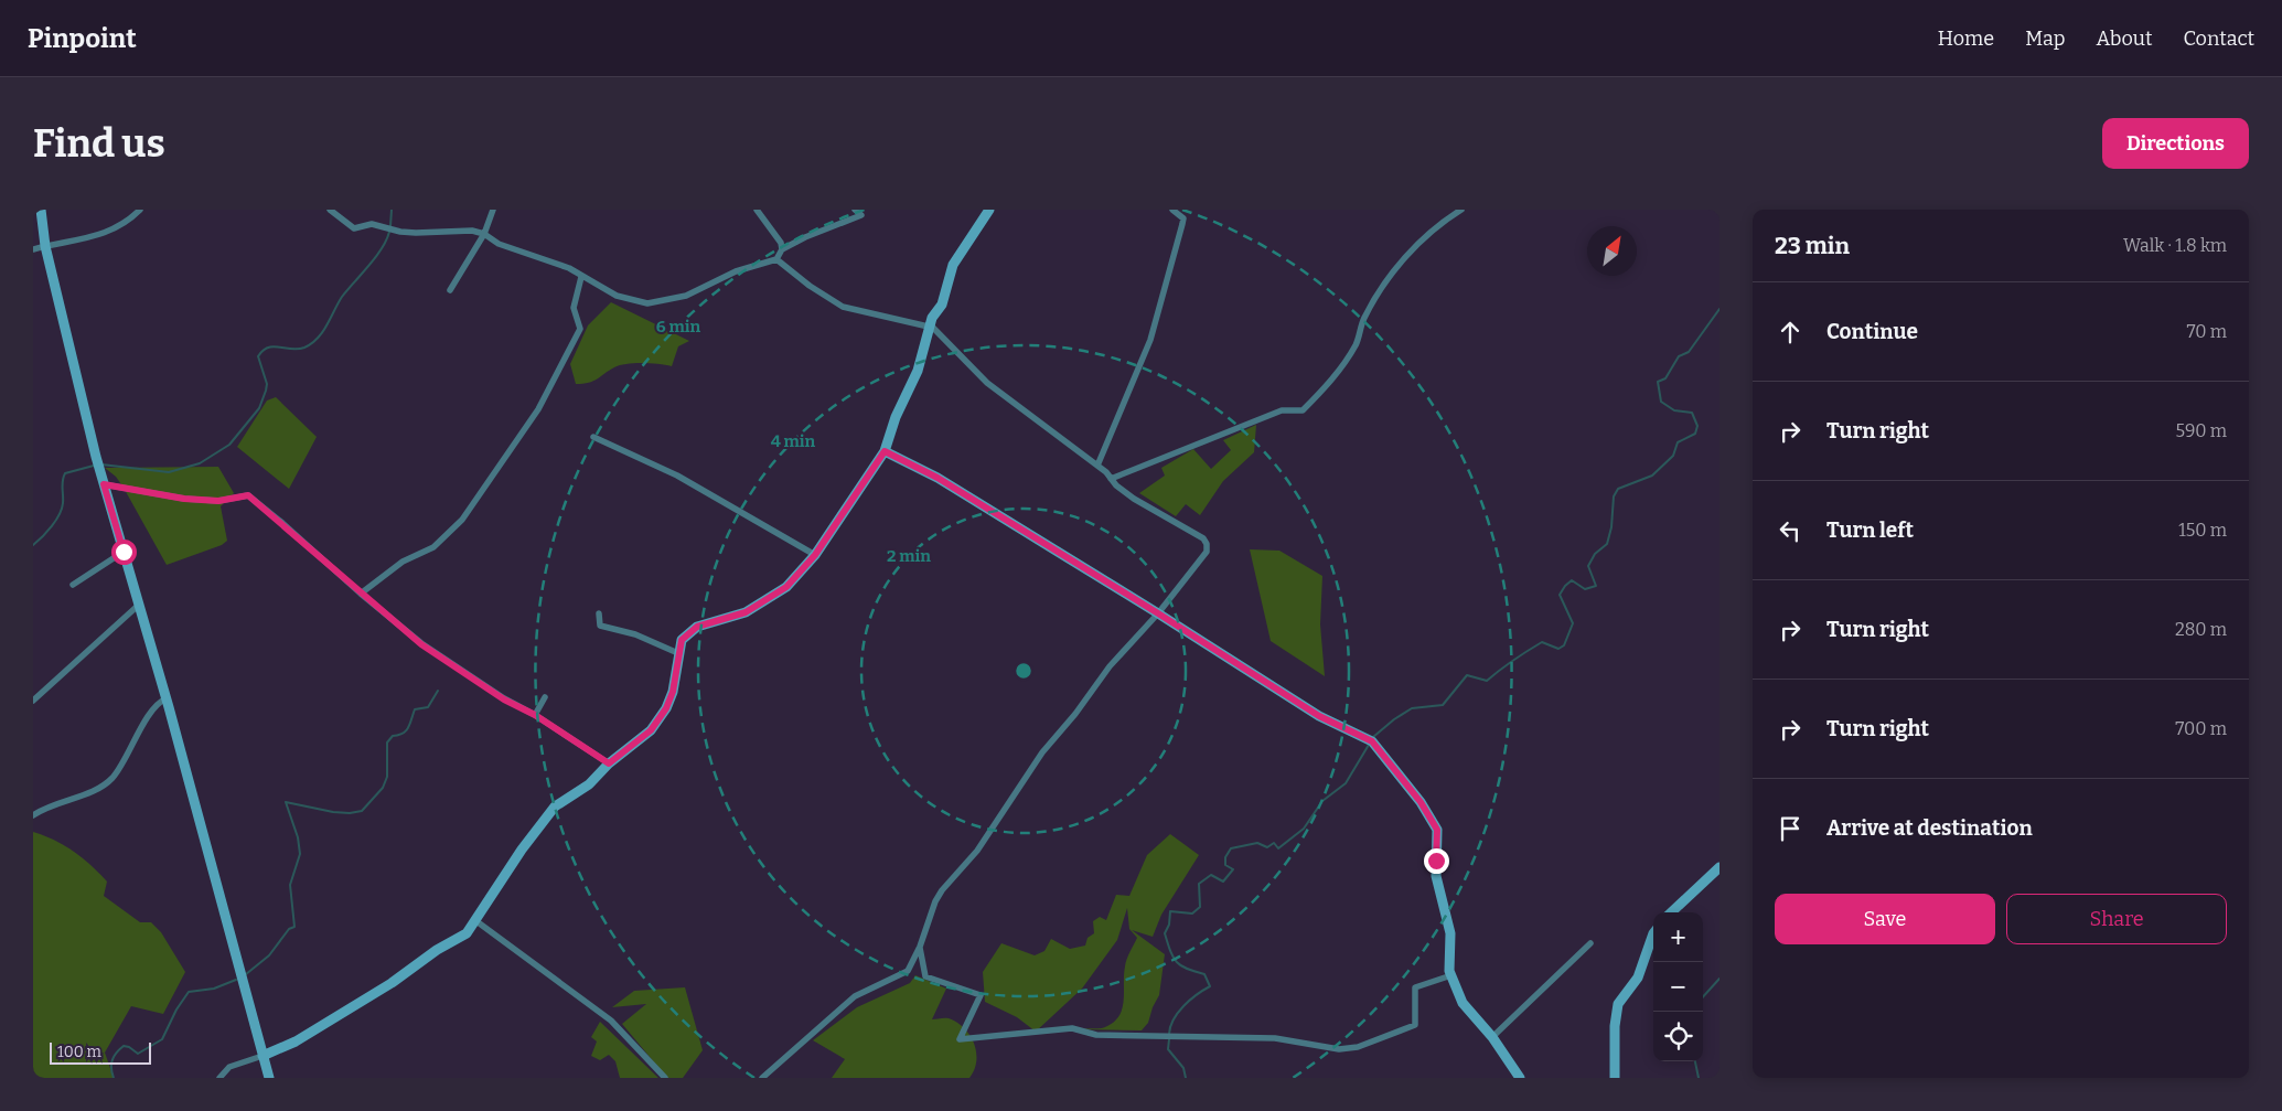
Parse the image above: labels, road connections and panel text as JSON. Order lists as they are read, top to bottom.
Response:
{
  "scale_bar": "100 m",
  "north": "top right",
  "page": {
    "header": "Pinpoint",
    "nav": [
      "Home",
      "Map",
      "About",
      "Contact"
    ],
    "buttons": [
      "Directions",
      ["Save", "Share"]
    ],
    "title": "Find us",
    "heading": ["23 min", "Walk · 1.8 km"],
    "list": [
      ["Continue", "70 m"],
      ["Turn right", "590 m"],
      ["Turn left", "150 m"],
      ["Turn right", "280 m"],
      ["Turn right", "700 m"],
      "Arrive at destination"
    ],
    "map_buttons": ["+", "−"],
    "scale": "100 m"
  },
  "rings": ["6 min", "4 min", "2 min"]
}
